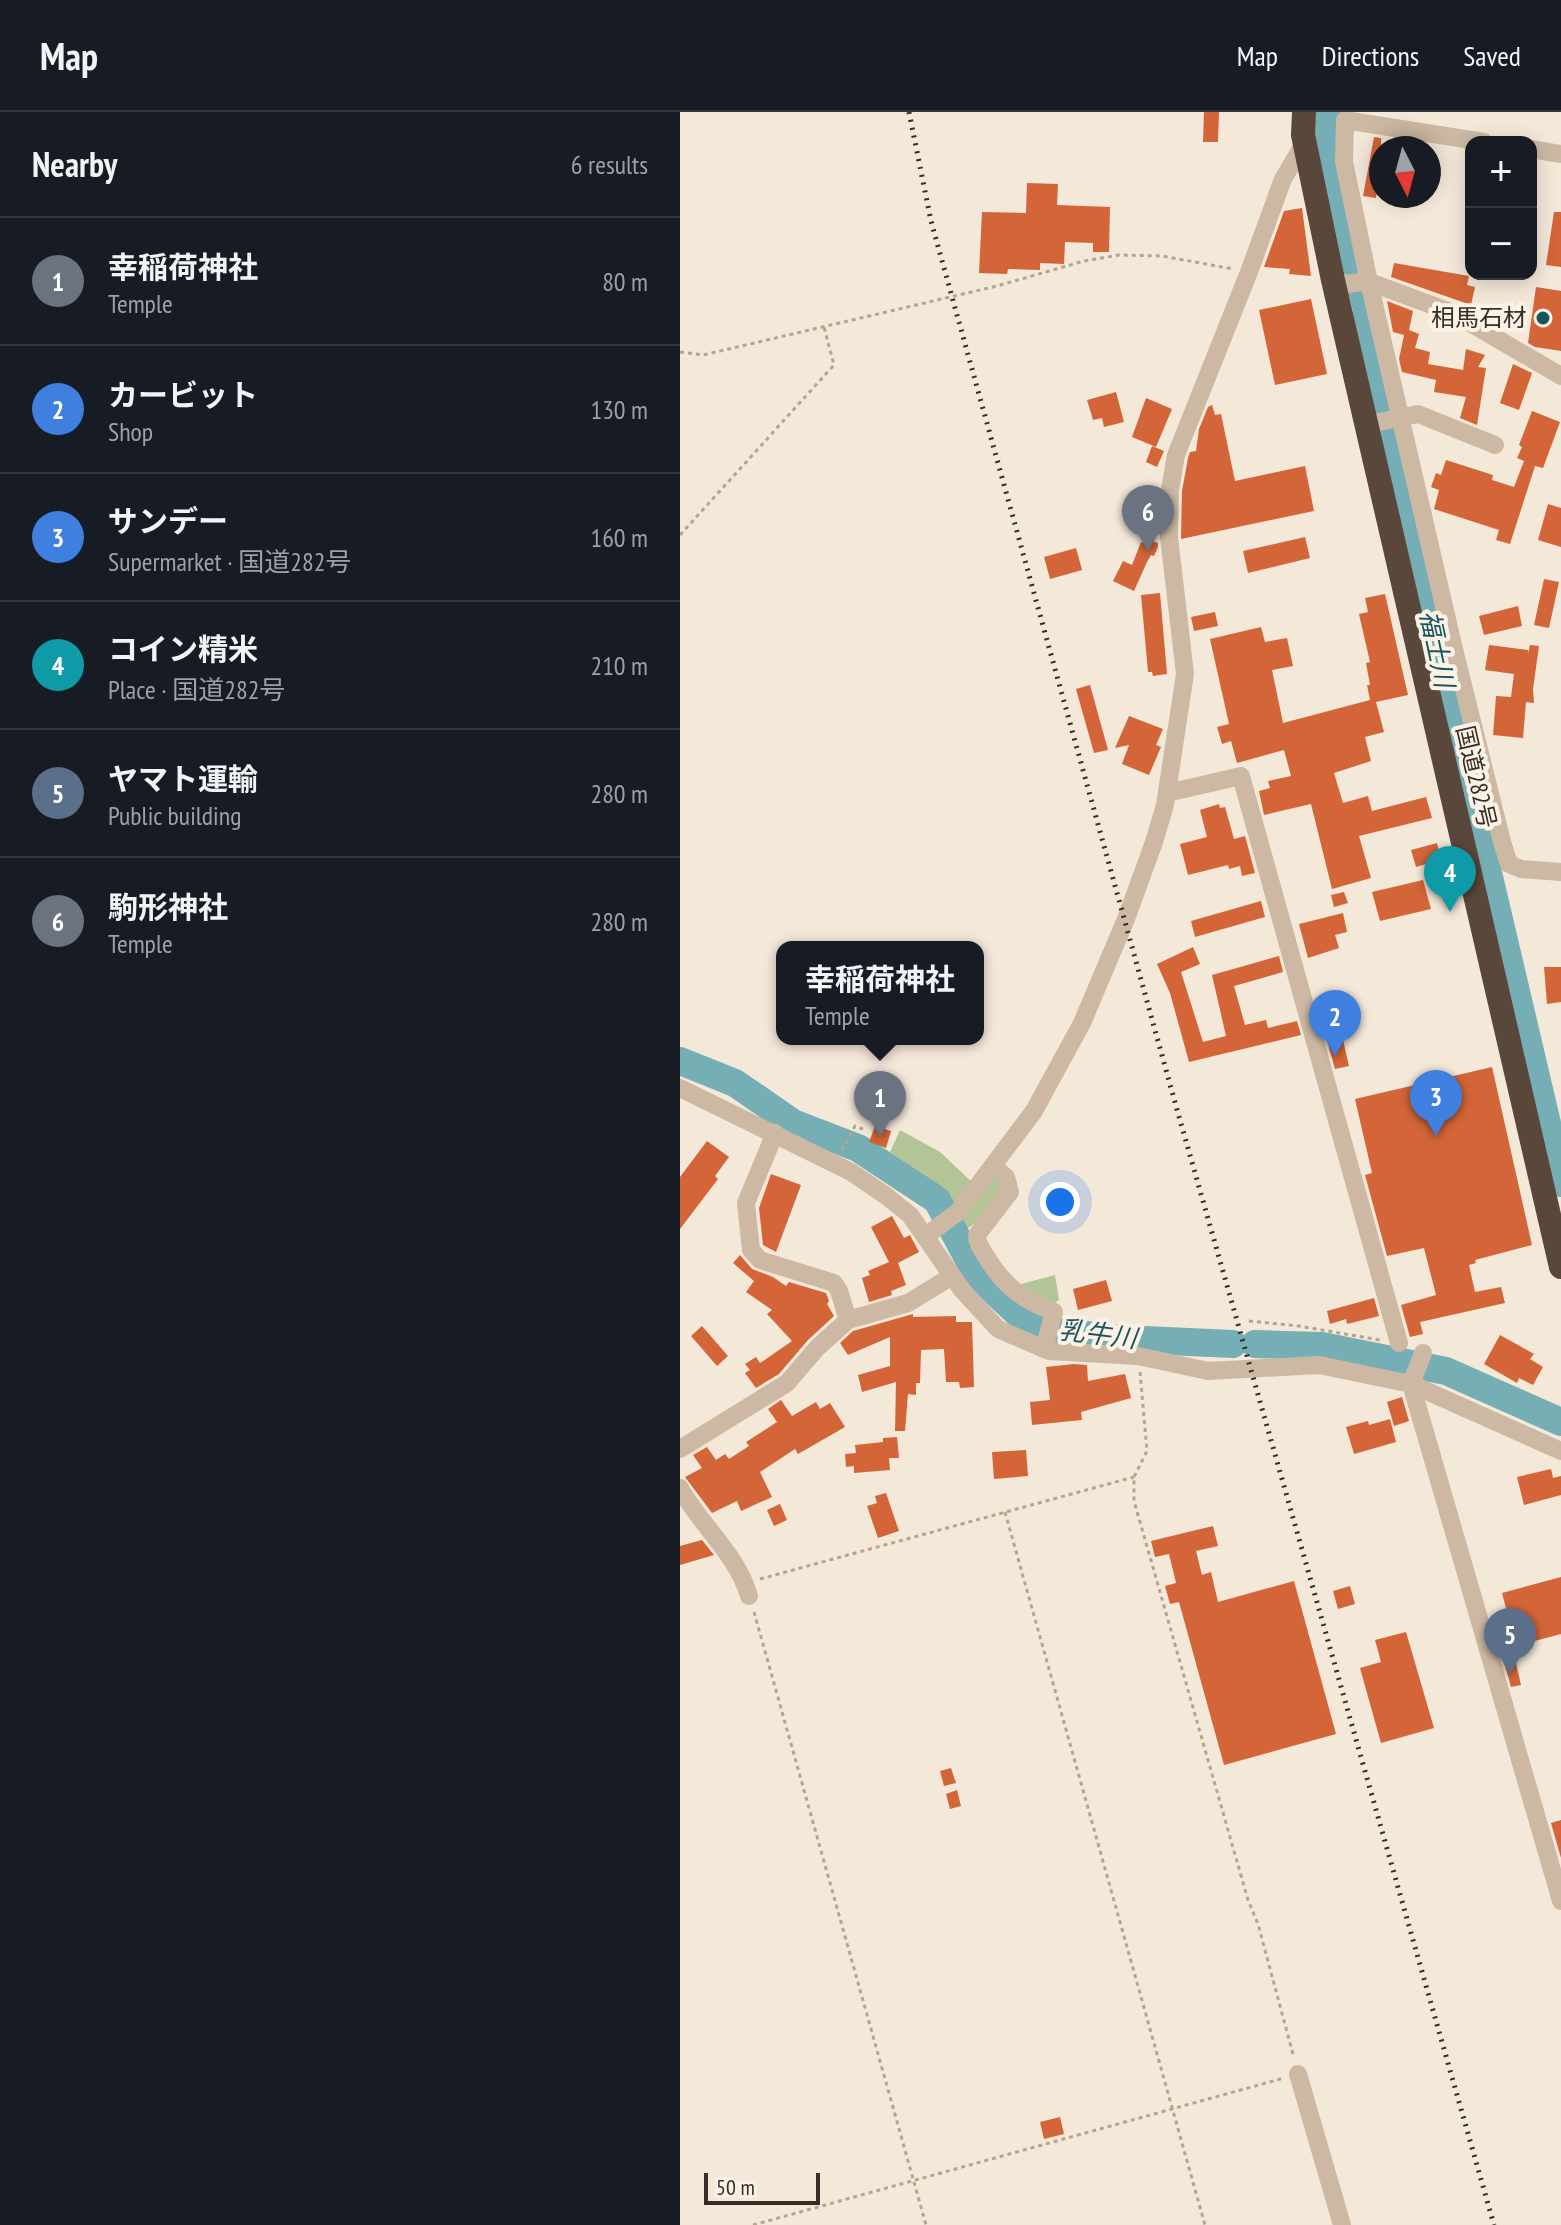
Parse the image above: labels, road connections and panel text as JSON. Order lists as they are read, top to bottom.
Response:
{
  "streets": {
    "highway": ["国道282号"]
  },
  "water": ["福士川", "乳牛川"],
  "places": ["相馬石材"],
  "scale_bar": "50 m",
  "north": "bottom",
  "page": {
    "header": "Map",
    "nav": ["Map", "Directions", "Saved"],
    "heading": ["Nearby", "6 results"],
    "map_buttons": ["+", "−"],
    "list": [
      {
        "mark": "1",
        "name": "幸稲荷神社",
        "note": "Temple",
        "value": "80 m"
      },
      {
        "mark": "2",
        "name": "カービット",
        "note": "Shop",
        "value": "130 m"
      },
      {
        "mark": "3",
        "name": "サンデー",
        "note": "Supermarket · 国道282号",
        "value": "160 m"
      },
      {
        "mark": "4",
        "name": "コイン精米",
        "note": "Place · 国道282号",
        "value": "210 m"
      },
      {
        "mark": "5",
        "name": "ヤマト運輸",
        "note": "Public building",
        "value": "280 m"
      },
      {
        "mark": "6",
        "name": "駒形神社",
        "note": "Temple",
        "value": "280 m"
      }
    ],
    "pins": [
      "6",
      "4",
      "2",
      "3",
      "1",
      "5"
    ],
    "popup": ["幸稲荷神社", "Temple"],
    "scale": "50 m"
  }
}
